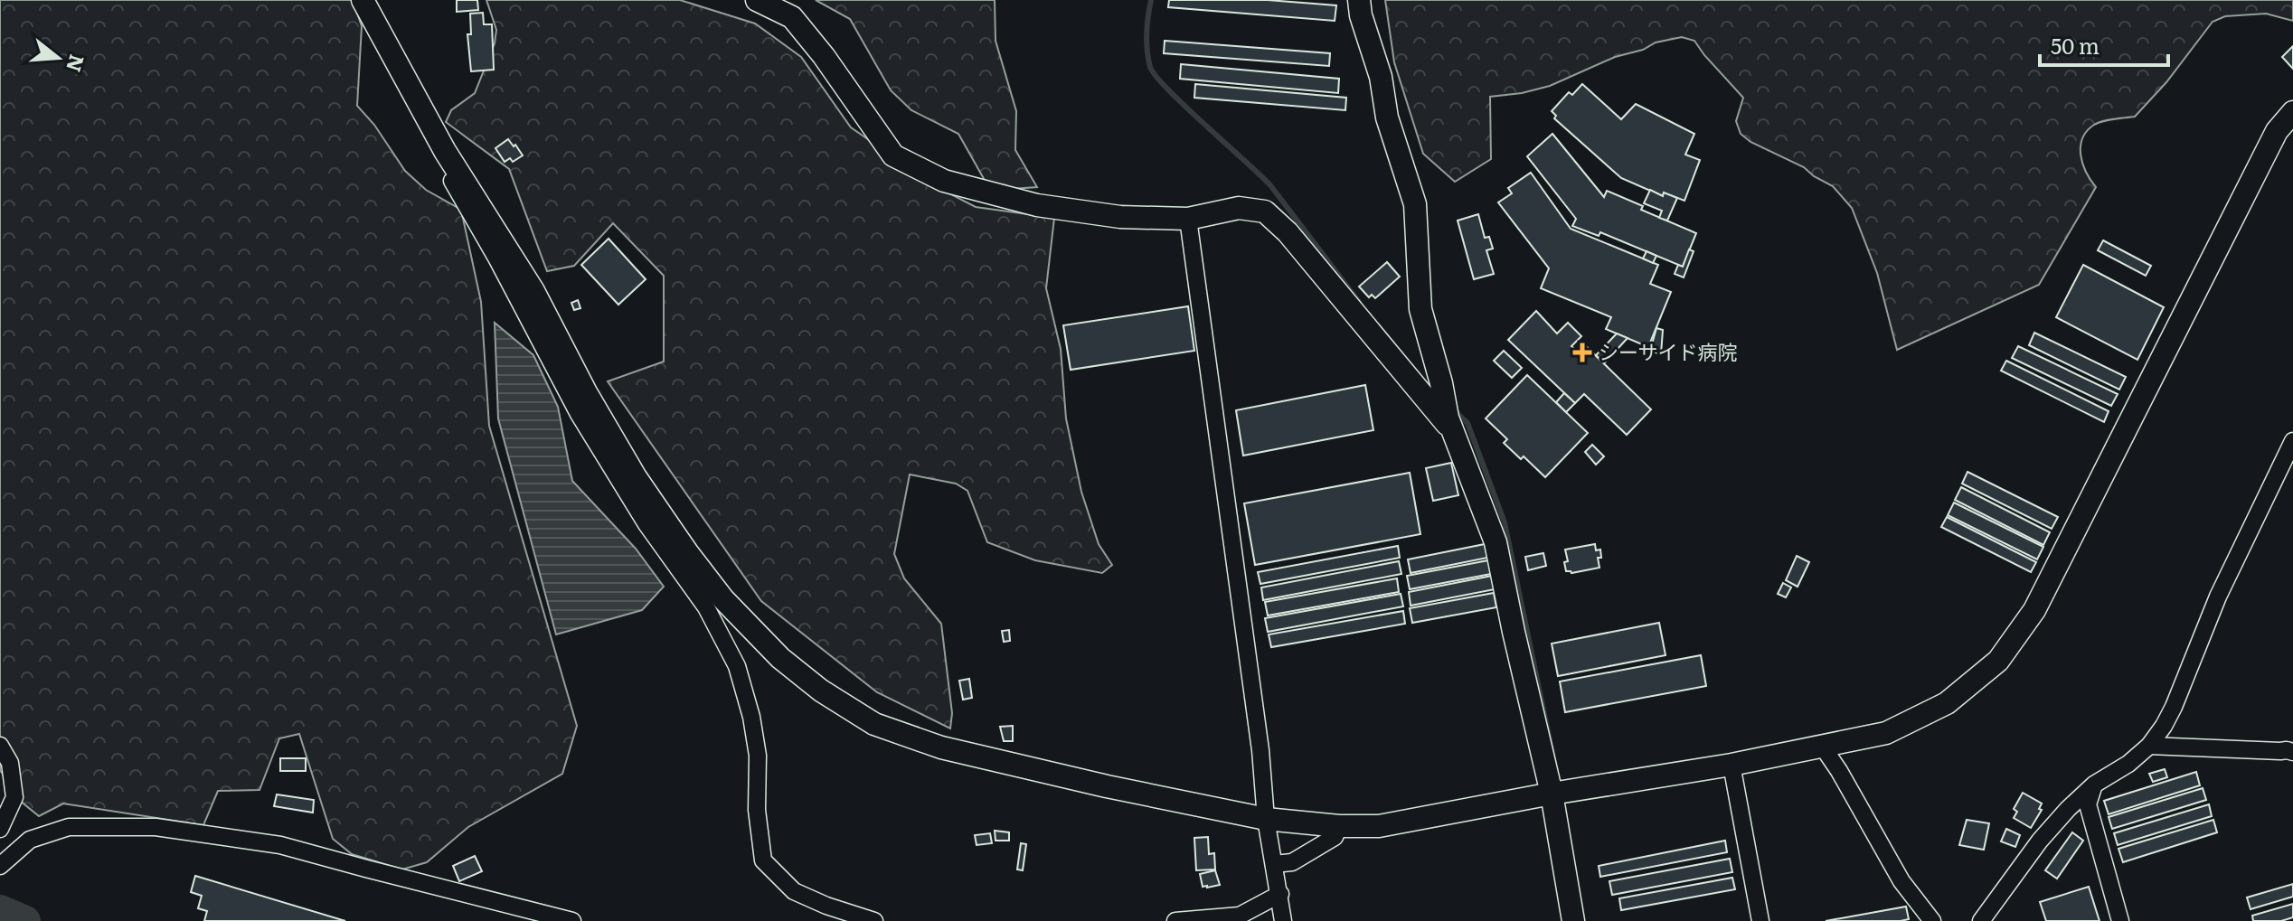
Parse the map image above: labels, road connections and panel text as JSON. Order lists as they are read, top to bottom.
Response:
{
  "places": {
    "health": ["シーサイド病院"]
  },
  "scale_bar": "50 m",
  "north": "right"
}
